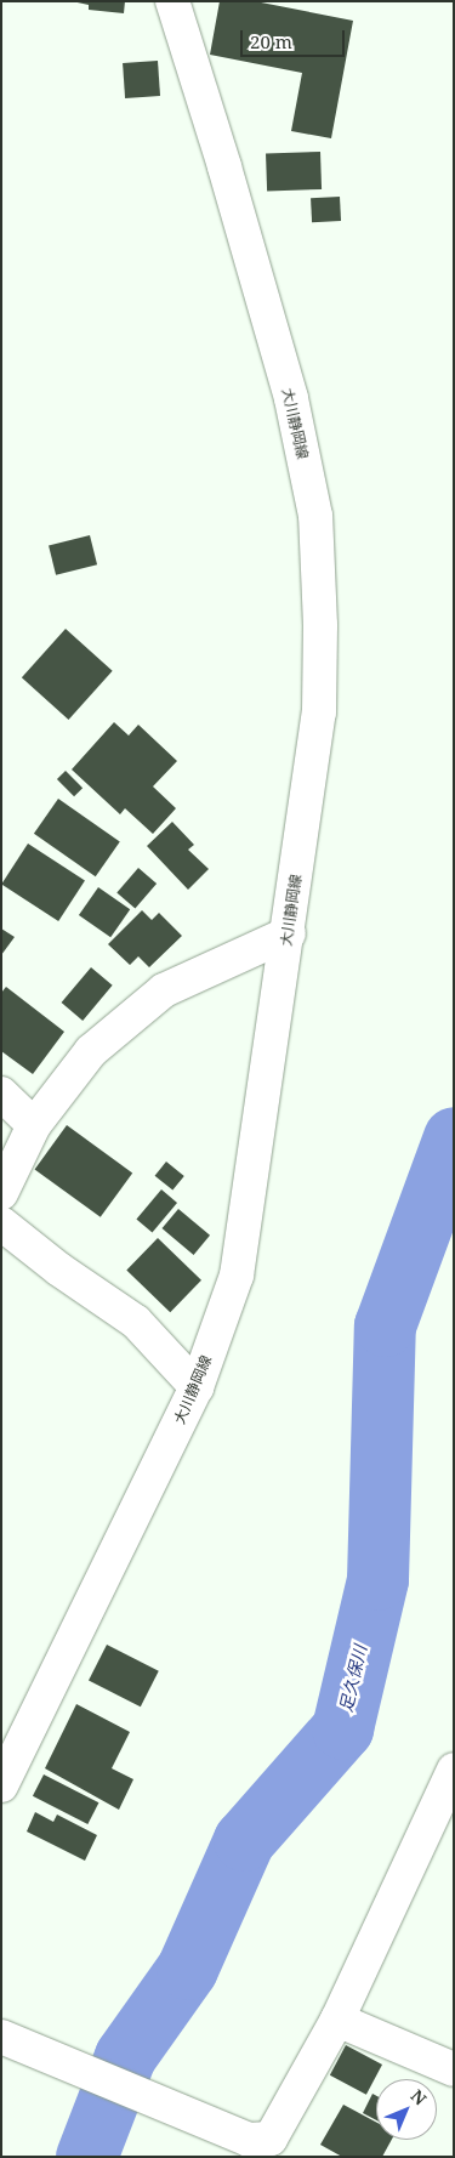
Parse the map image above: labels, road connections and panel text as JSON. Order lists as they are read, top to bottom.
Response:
{
  "streets": {
    "main road": ["大川静岡線"]
  },
  "water": ["足久保川"],
  "scale_bar": "20 m",
  "north": "top right"
}
